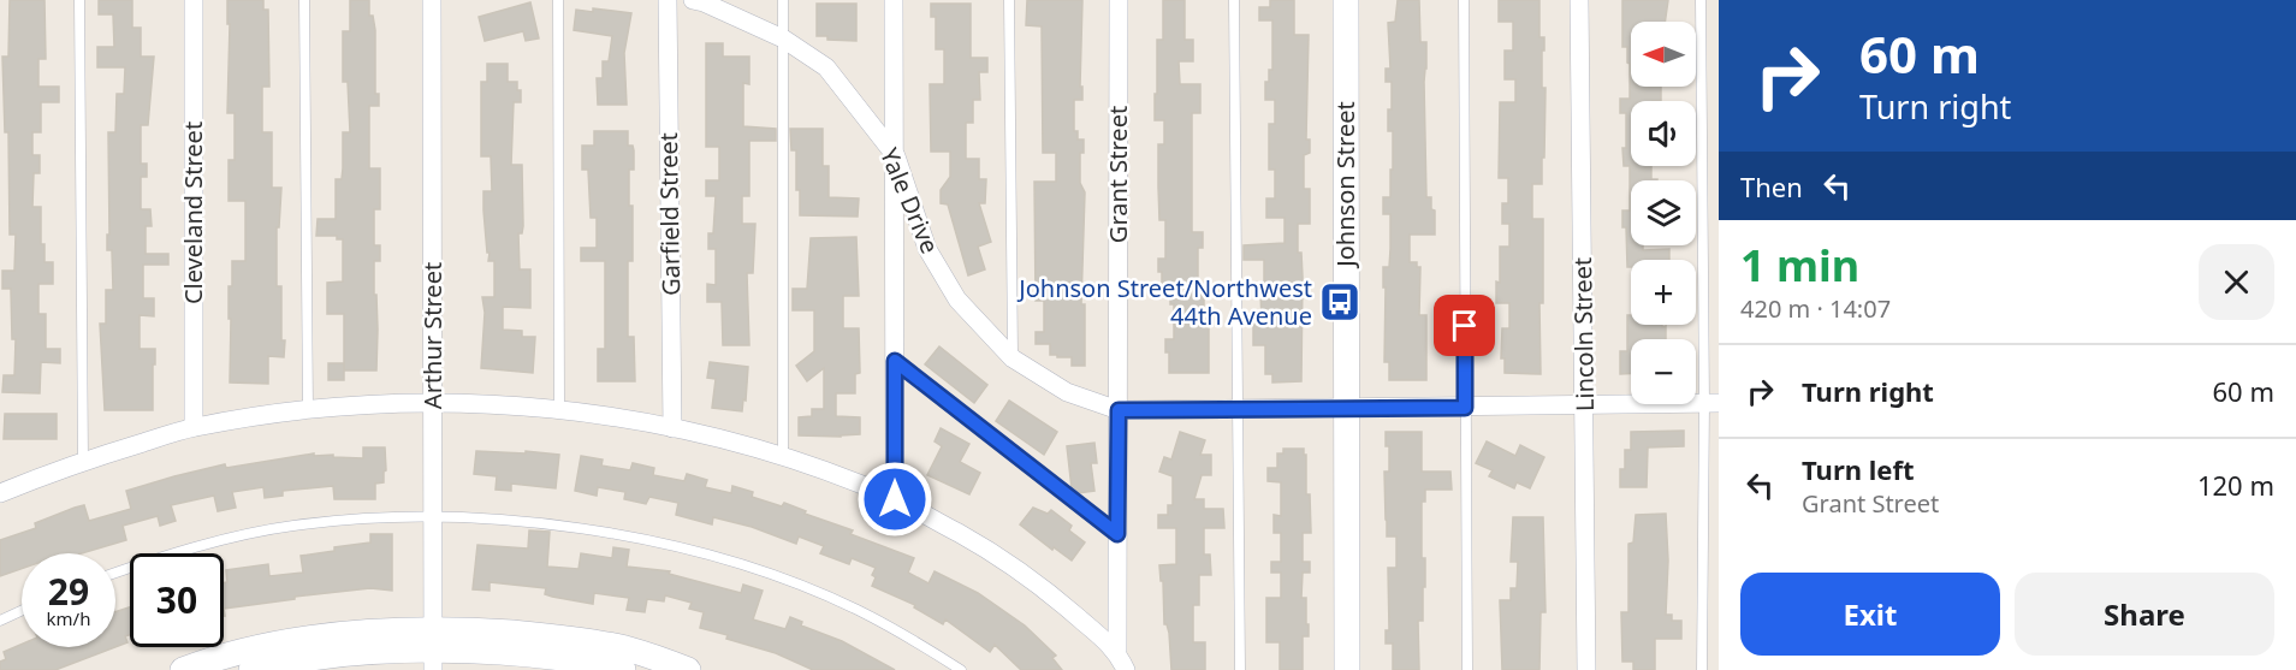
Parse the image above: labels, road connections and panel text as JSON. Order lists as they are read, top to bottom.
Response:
{
  "streets": {
    "street": [
      "Grant Street",
      "Johnson Street",
      "Yale Drive",
      "Cleveland Street",
      "Garfield Street",
      "Lincoln Street",
      "Arthur Street"
    ]
  },
  "crossings": [
    ["Grant Street", "Yale Drive"],
    ["Johnson Street", "Yale Drive"],
    ["Yale Drive", "Lincoln Street"]
  ],
  "places": {
    "bus stop": ["Johnson Street/Northwest 44th Avenue"]
  },
  "north": "left",
  "page": {
    "turn": ["60 m", "Turn right"],
    "map_buttons": ["+", "−"],
    "then": "Then",
    "heading": ["1 min", "420 m · 14:07"],
    "list": [
      {
        "name": "Turn right",
        "value": "60 m"
      },
      {
        "name": "Turn left",
        "note": "Grant Street",
        "value": "120 m"
      }
    ],
    "speed": "29 km/h",
    "limit": "30",
    "buttons": ["Exit", "Share"]
  }
}
